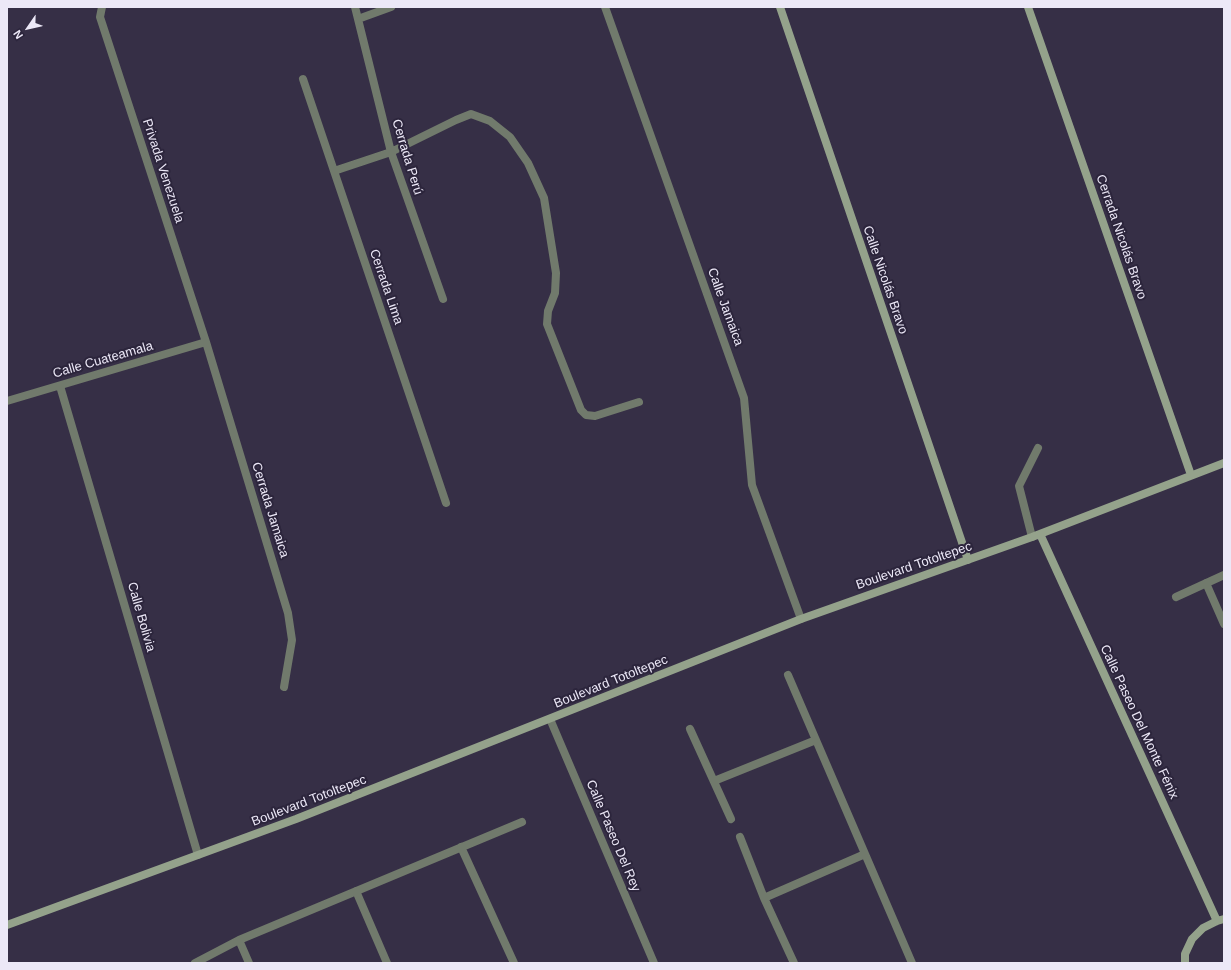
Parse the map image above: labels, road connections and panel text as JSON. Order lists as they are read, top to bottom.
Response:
{
  "streets": {
    "main road": [
      "Cerrada Nicolás Bravo",
      "Calle Nicolás Bravo",
      "Boulevard Totoltepec",
      "Calle Paseo Del Monte Fénix"
    ],
    "street": [
      "Cerrada Perú",
      "Privada Venezuela",
      "Cerrada Lima",
      "Calle Jamaica",
      "Calle Cuateamala",
      "Cerrada Jamaica",
      "Calle Bolivia",
      "Calle Paseo Del Rey"
    ]
  },
  "crossings": [
    ["Privada Venezuela", "Calle Cuateamala"],
    ["Privada Venezuela", "Cerrada Jamaica"],
    ["Cerrada Nicolás Bravo", "Boulevard Totoltepec"],
    ["Calle Nicolás Bravo", "Boulevard Totoltepec"],
    ["Calle Jamaica", "Boulevard Totoltepec"],
    ["Calle Cuateamala", "Cerrada Jamaica"],
    ["Calle Cuateamala", "Calle Bolivia"],
    ["Boulevard Totoltepec", "Calle Bolivia"],
    ["Boulevard Totoltepec", "Calle Paseo Del Monte Fénix"],
    ["Boulevard Totoltepec", "Calle Paseo Del Rey"]
  ],
  "north": "bottom left"
}
